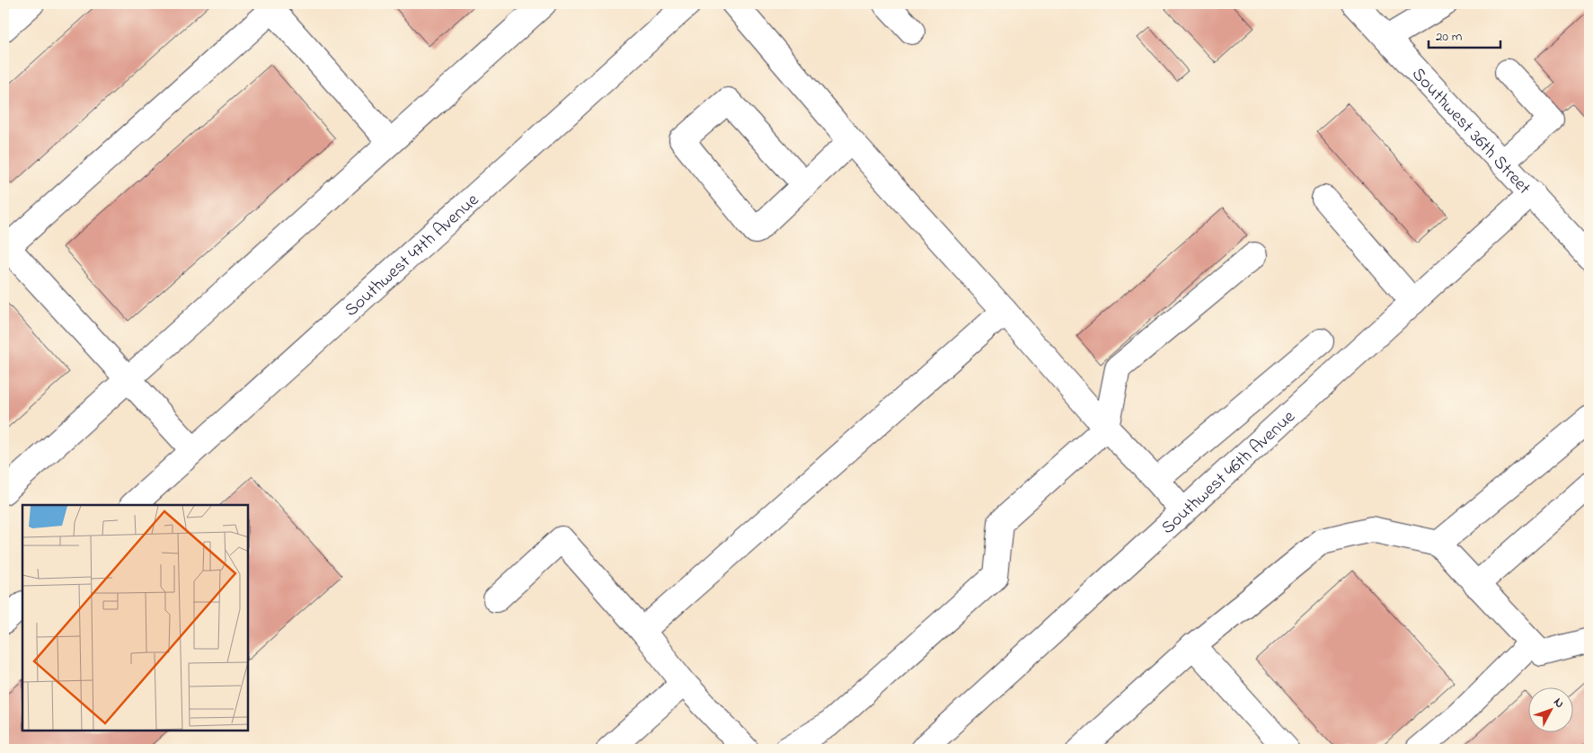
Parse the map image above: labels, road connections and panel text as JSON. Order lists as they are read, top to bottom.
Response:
{
  "streets": {
    "street": ["Southwest 36th Street", "Southwest 47th Avenue", "Southwest 46th Avenue"]
  },
  "crossings": [
    ["Southwest 36th Street", "Southwest 46th Avenue"]
  ],
  "scale_bar": "20 m",
  "north": "top right"
}
